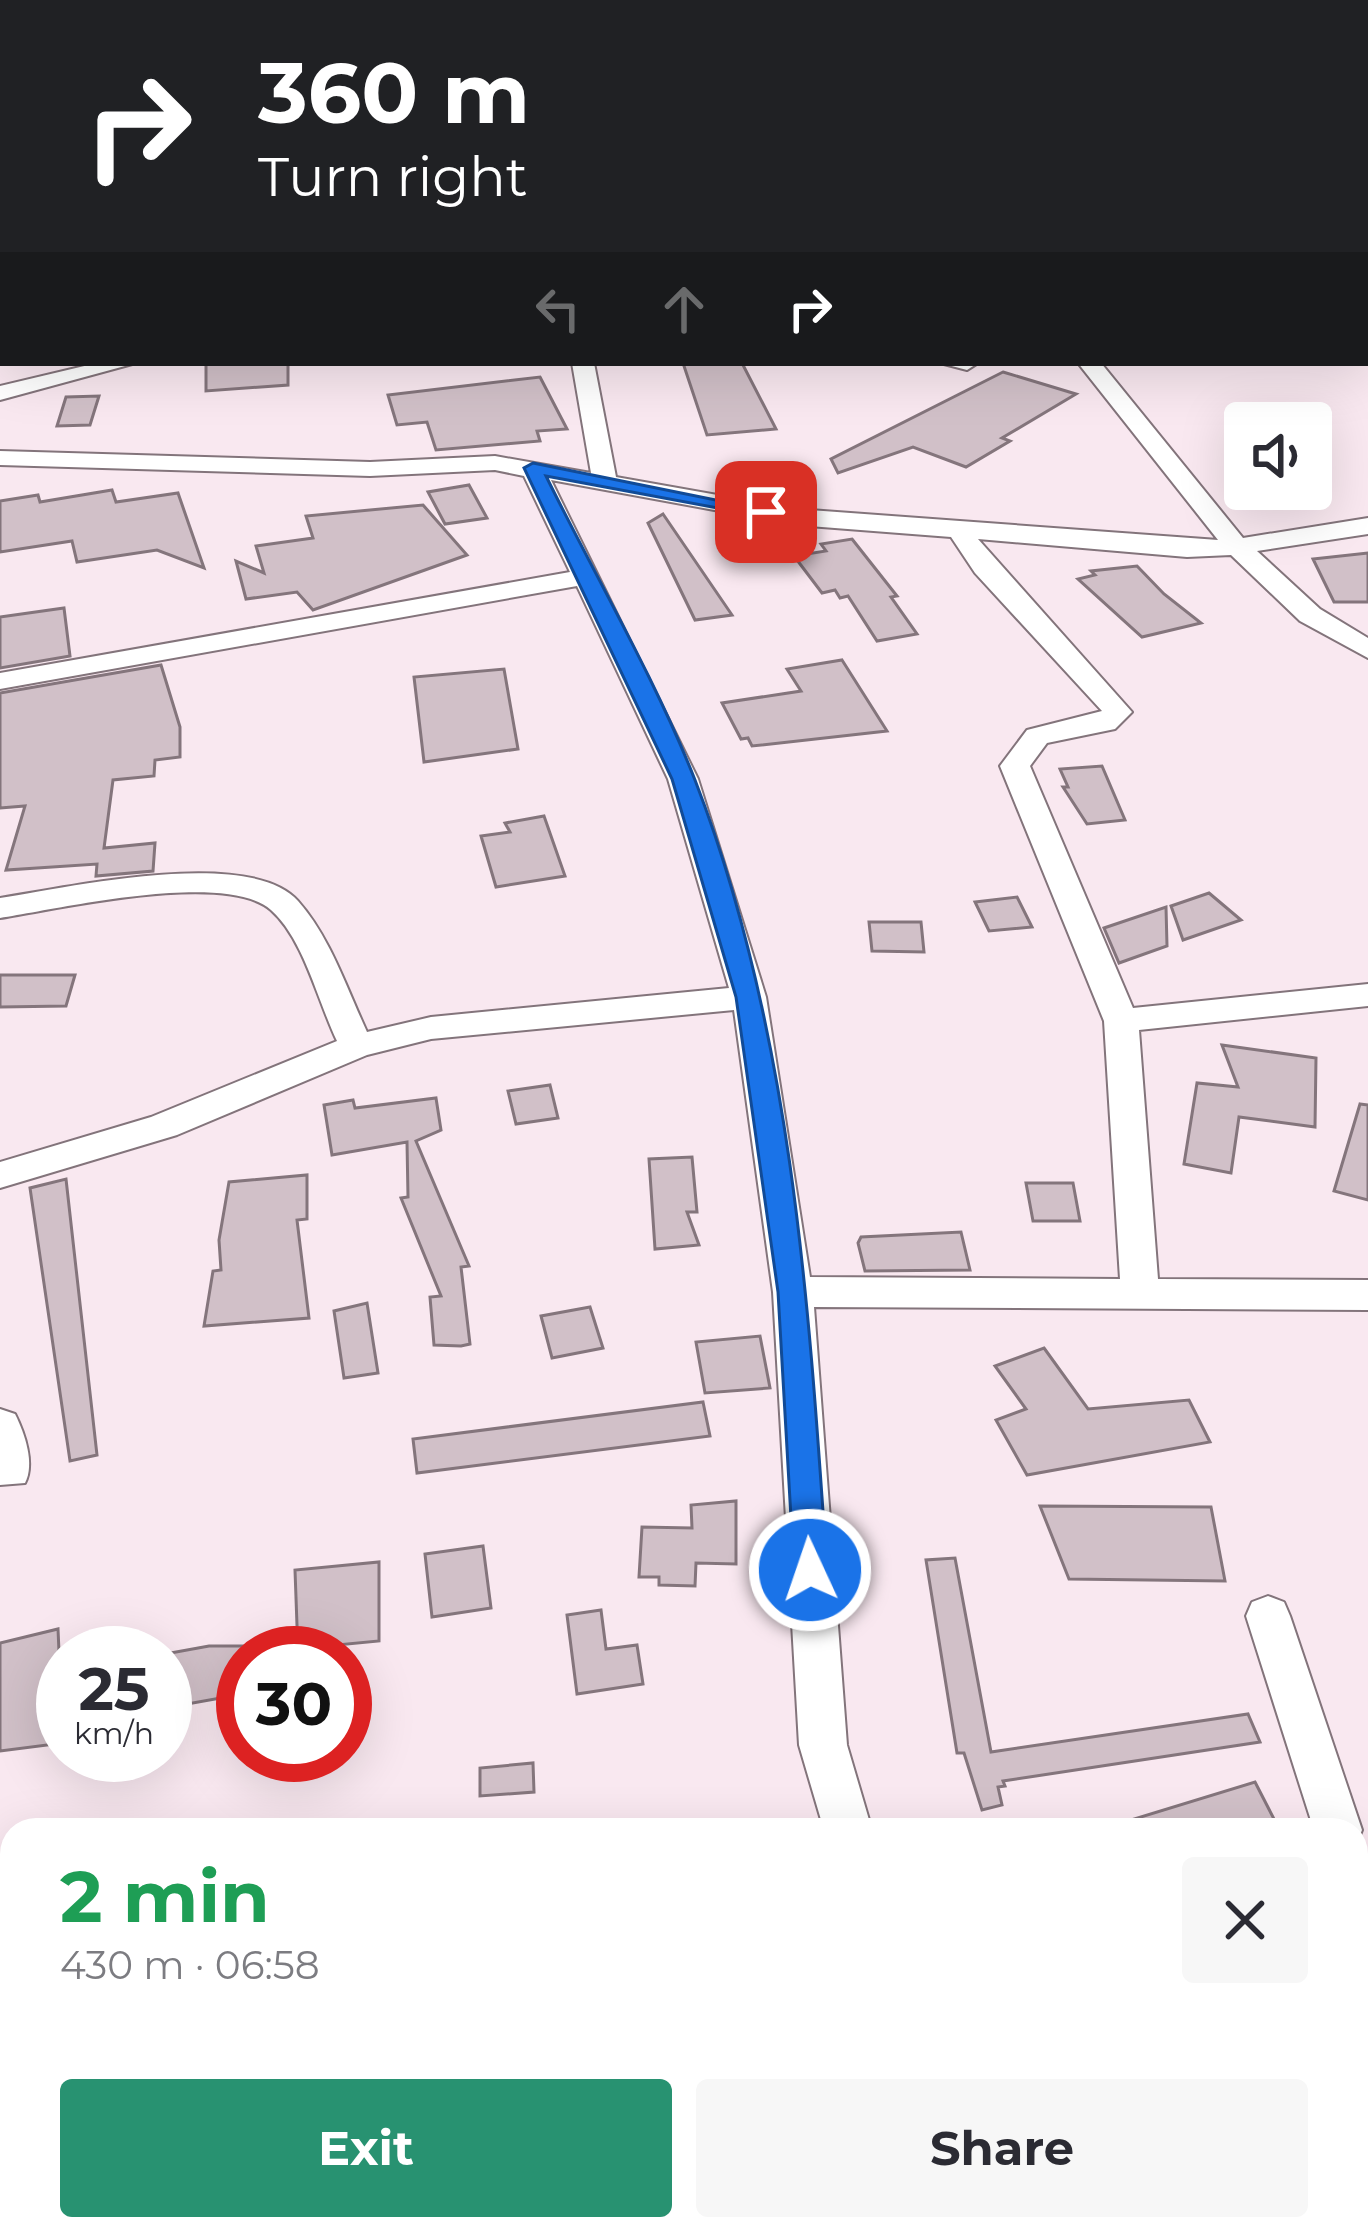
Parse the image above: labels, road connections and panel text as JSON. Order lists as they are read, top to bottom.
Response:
{
  "page": {
    "turn": ["360 m", "Turn right"],
    "speed": "25 km/h",
    "limit": "30",
    "heading": ["2 min", "430 m · 06:58"],
    "buttons": ["Exit", "Share"]
  }
}
